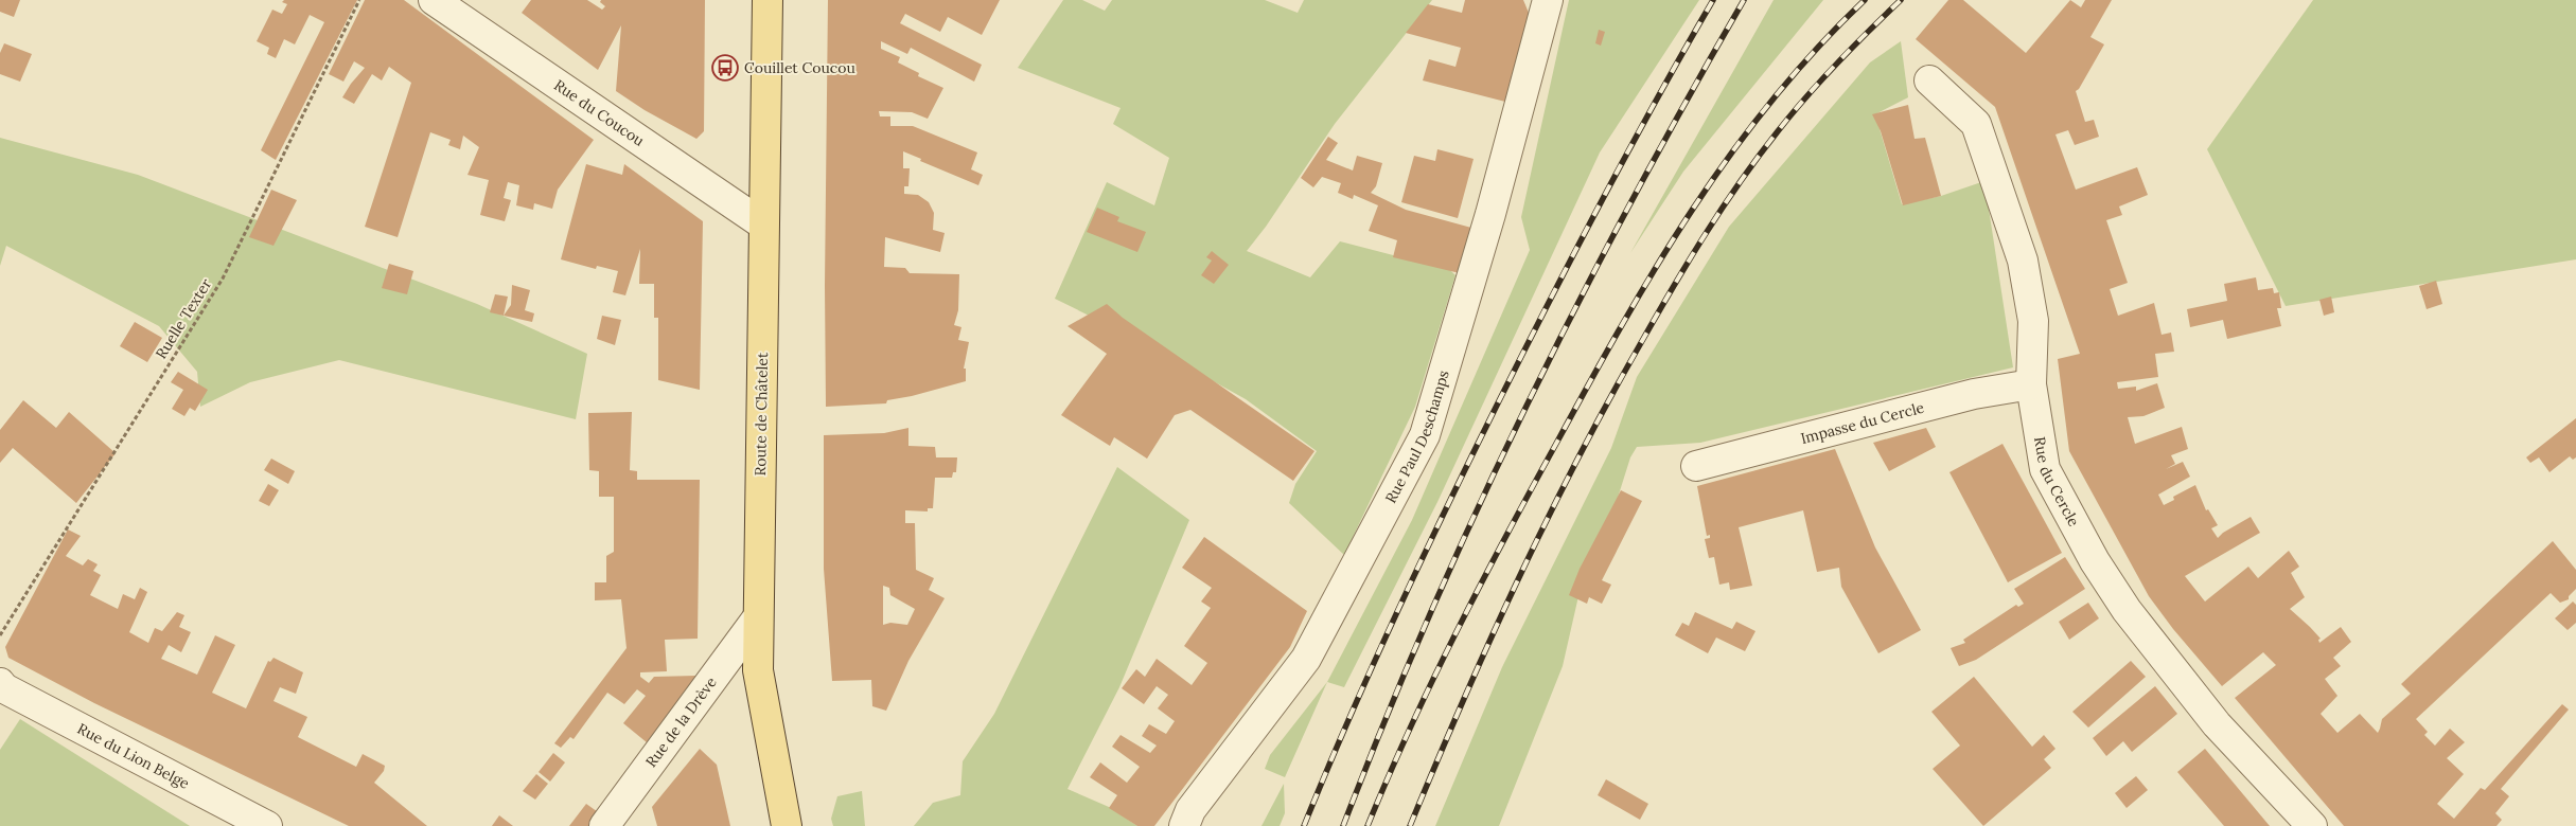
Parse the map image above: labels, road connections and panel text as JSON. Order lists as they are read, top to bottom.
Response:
{
  "streets": {
    "main road": ["Route de Châtelet"],
    "street": [
      "Rue du Coucou",
      "Impasse du Cercle",
      "Rue Paul Deschamps",
      "Rue du Cercle",
      "Rue de la Drève",
      "Rue du Lion Belge"
    ],
    "path": ["Ruelle Texter"]
  },
  "crossings": [
    ["Rue du Coucou", "Route de Châtelet"],
    ["Route de Châtelet", "Rue de la Drève"],
    ["Impasse du Cercle", "Rue du Cercle"]
  ],
  "places": {
    "bus stop": ["Couillet Coucou"]
  }
}
